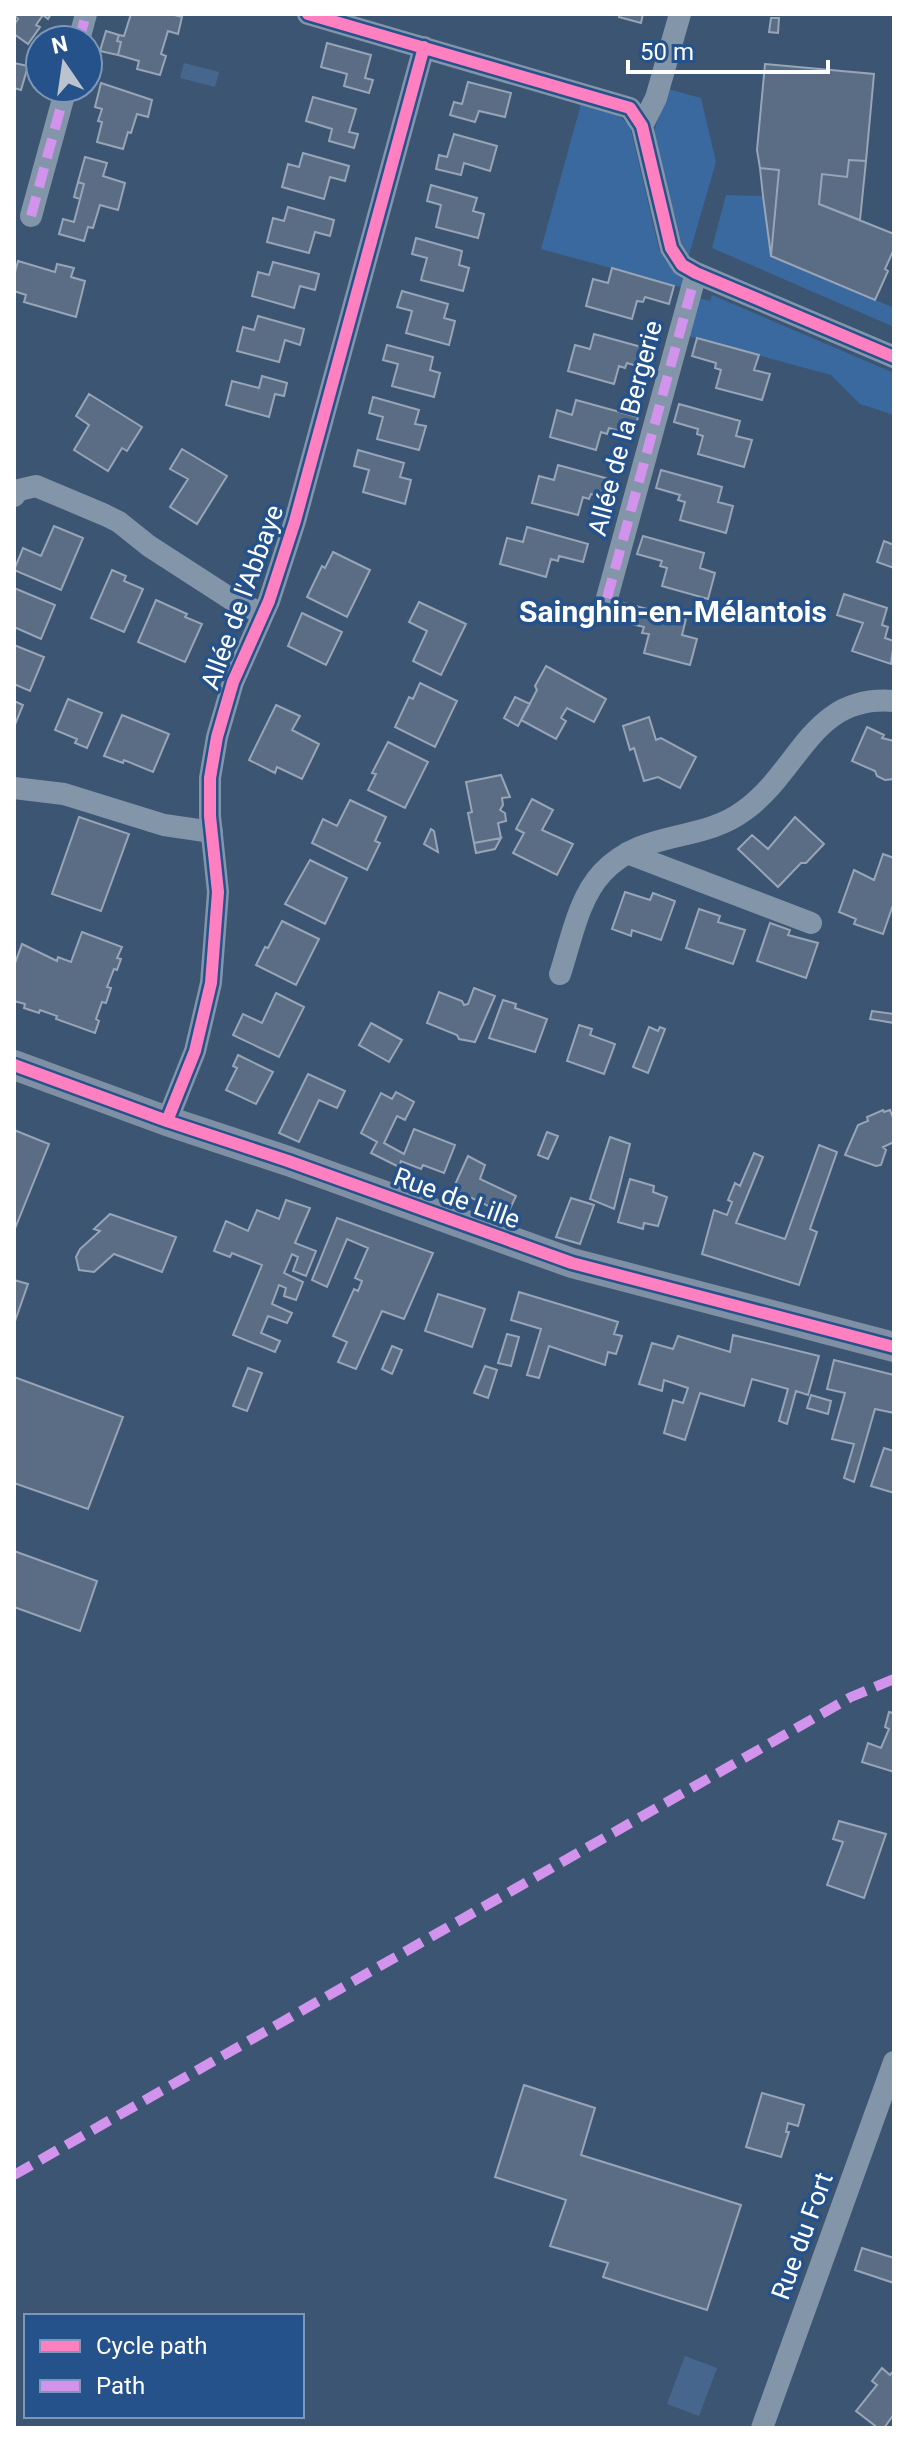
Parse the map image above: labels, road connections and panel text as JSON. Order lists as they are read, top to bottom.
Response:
{
  "streets": {
    "main road": ["Rue de Lille"],
    "street": ["Allée de la Bergerie", "Allée de l'Abbaye", "Rue du Fort"]
  },
  "crossings": [
    ["Allée de l'Abbaye", "Rue de Lille"]
  ],
  "districts": ["Sainghin-en-Mélantois"],
  "legend": ["Cycle path", "Path"],
  "scale_bar": "50 m",
  "north": "top"
}
